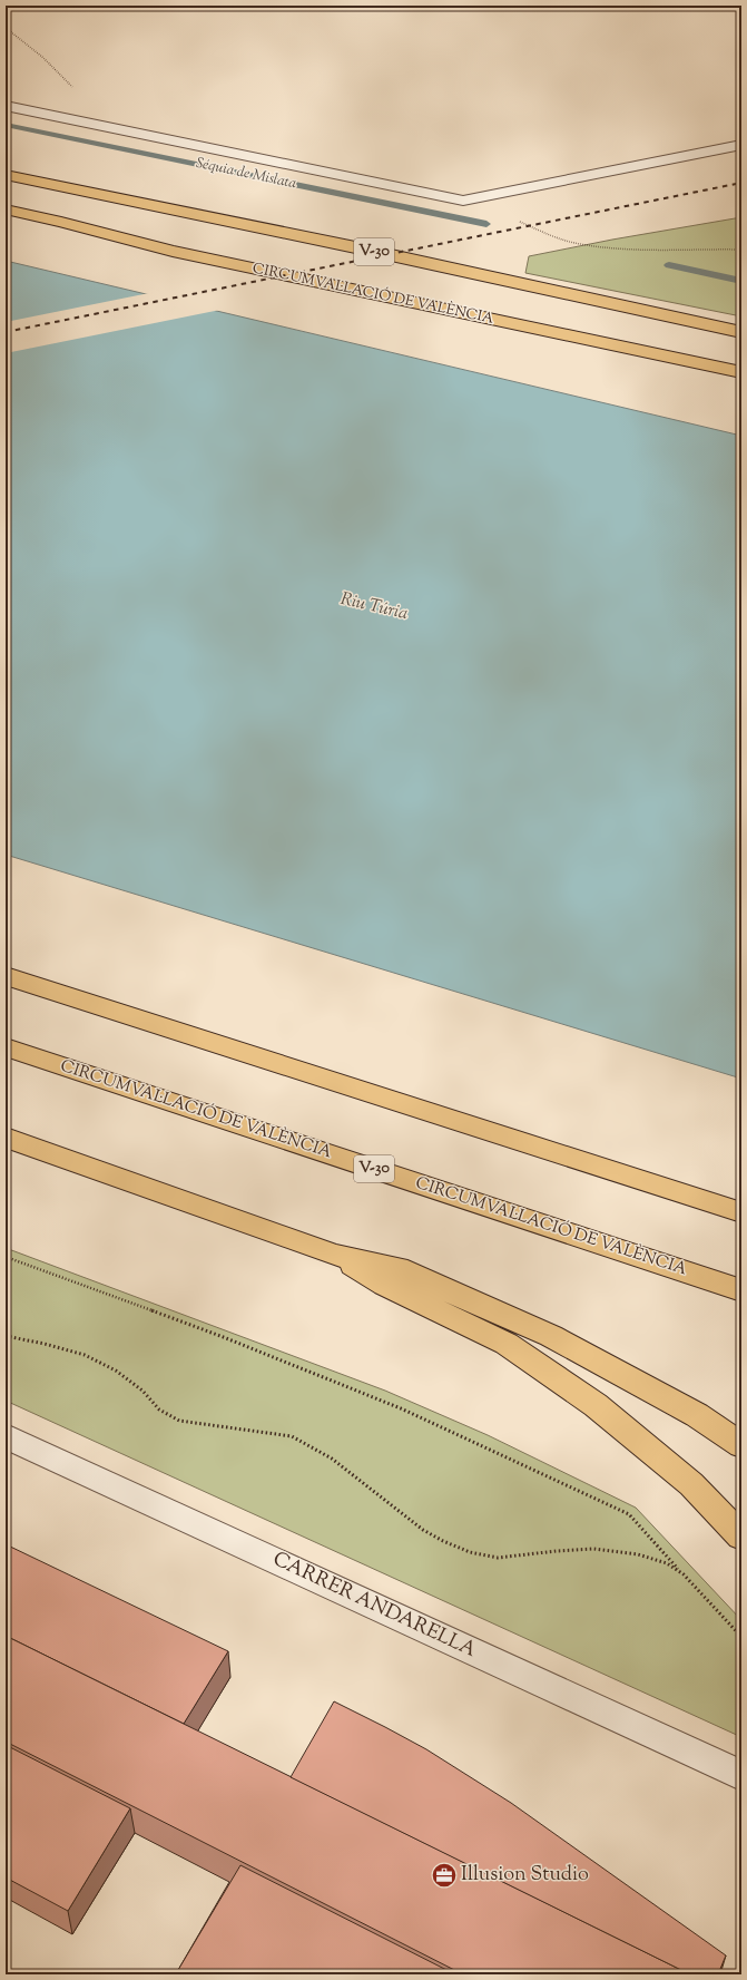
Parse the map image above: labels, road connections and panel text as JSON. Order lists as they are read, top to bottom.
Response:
{
  "streets": {
    "highway": ["V-30", "CIRCUMVAL·LACIÓ DE VALÈNCIA"],
    "street": ["CARRER ANDARELLA"]
  },
  "water": ["Séquia de Mislata", "Riu Túria"],
  "places": {
    "office": ["Illusion Studio"]
  }
}
